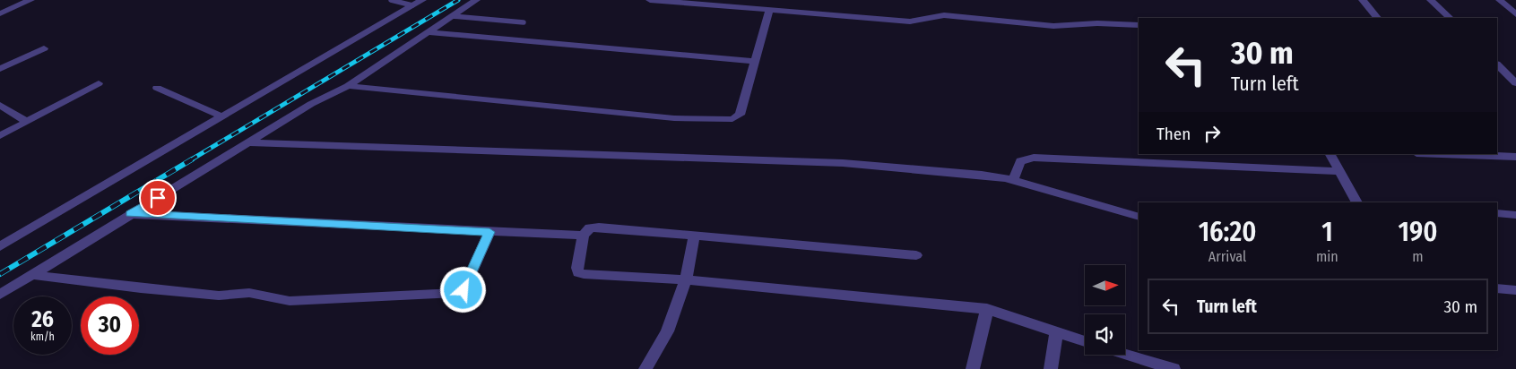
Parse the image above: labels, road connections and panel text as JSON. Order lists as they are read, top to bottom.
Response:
{
  "north": "right",
  "page": {
    "turn": ["30 m", "Turn left"],
    "then": "Then",
    "eta": [
      "16:20",
      "Arrival",
      "1",
      "min",
      "190",
      "m"
    ],
    "list": [
      {
        "name": "Turn left",
        "value": "30 m"
      }
    ],
    "speed": "26 km/h",
    "limit": "30"
  }
}
